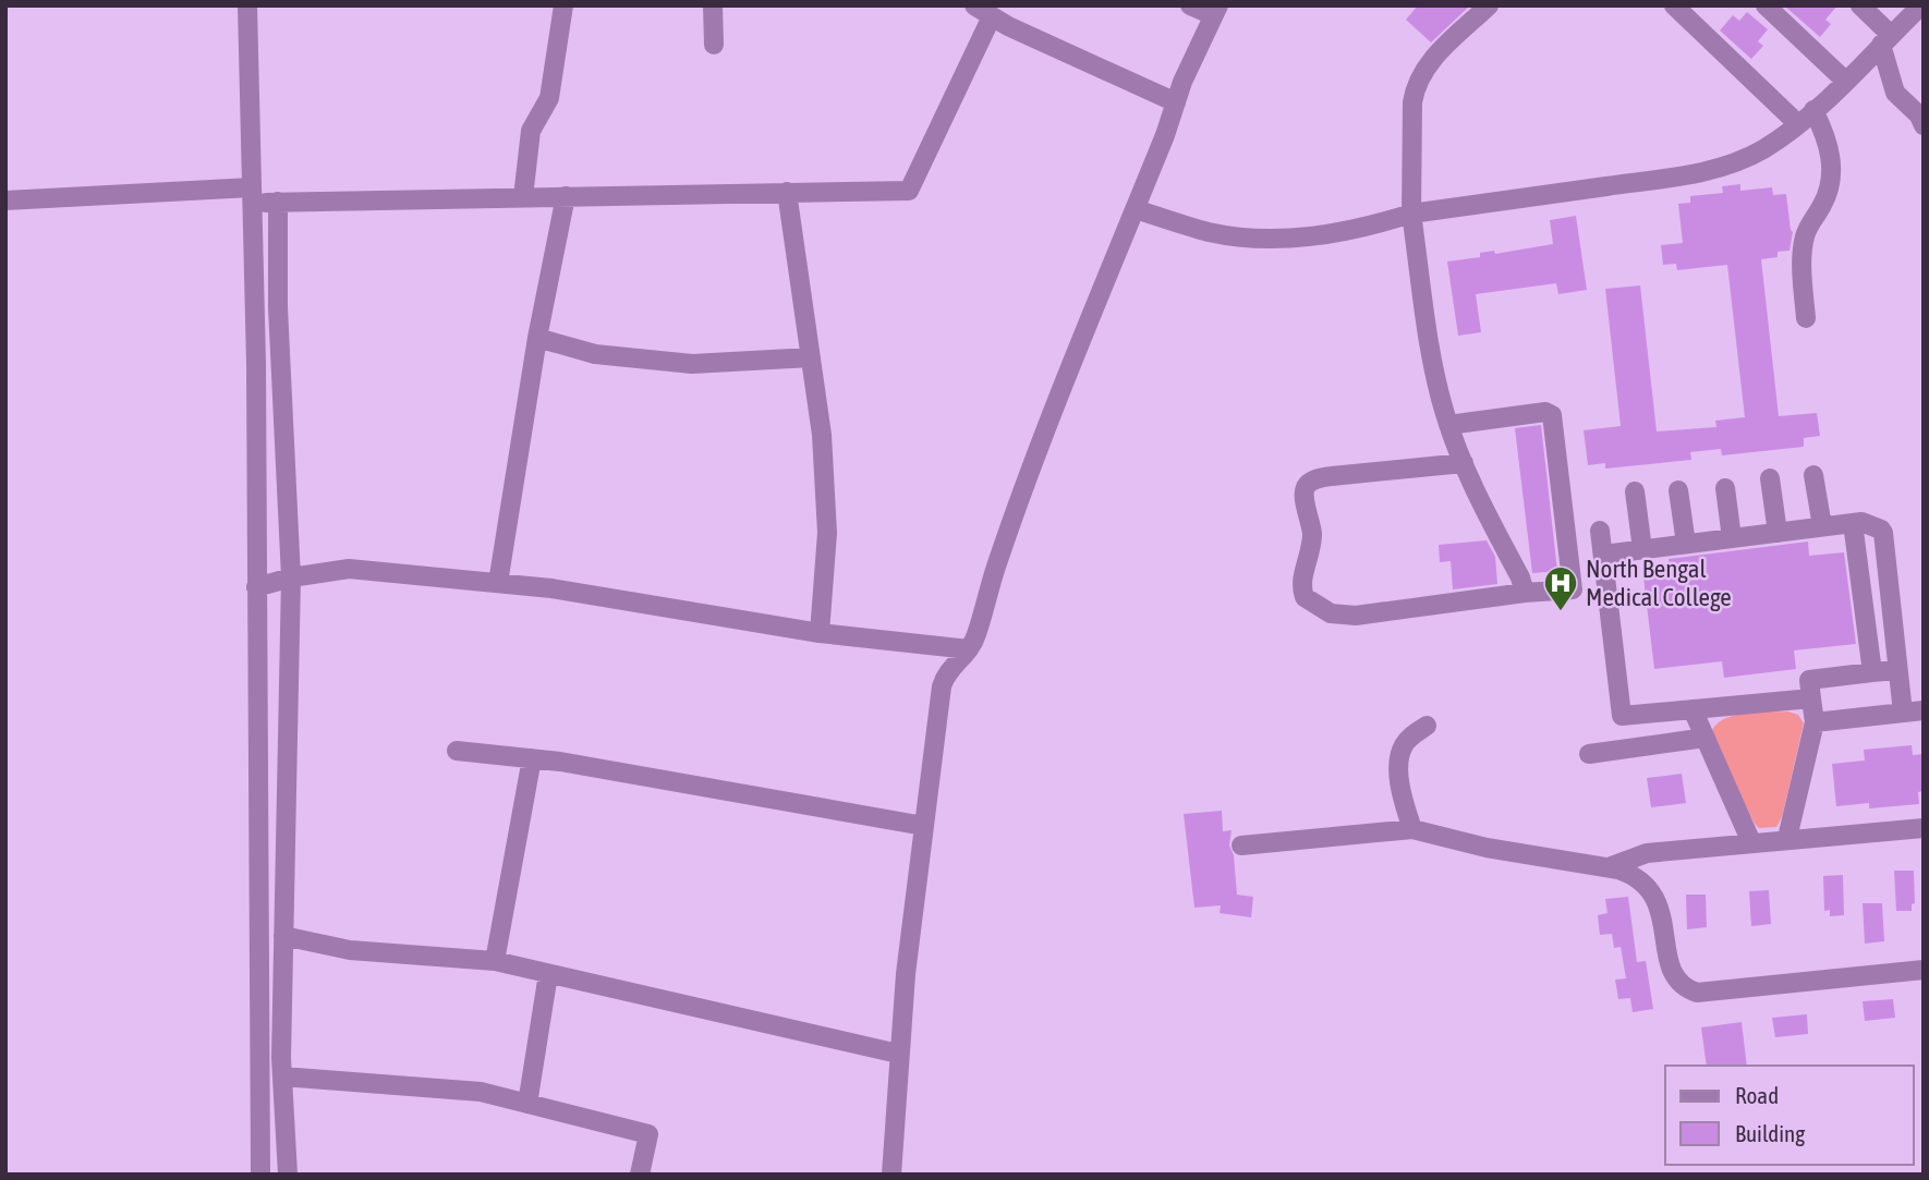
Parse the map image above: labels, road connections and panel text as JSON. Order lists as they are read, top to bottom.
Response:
{
  "places": {
    "hospital": ["North Bengal Medical College"]
  },
  "legend": ["Road", "Building"]
}
